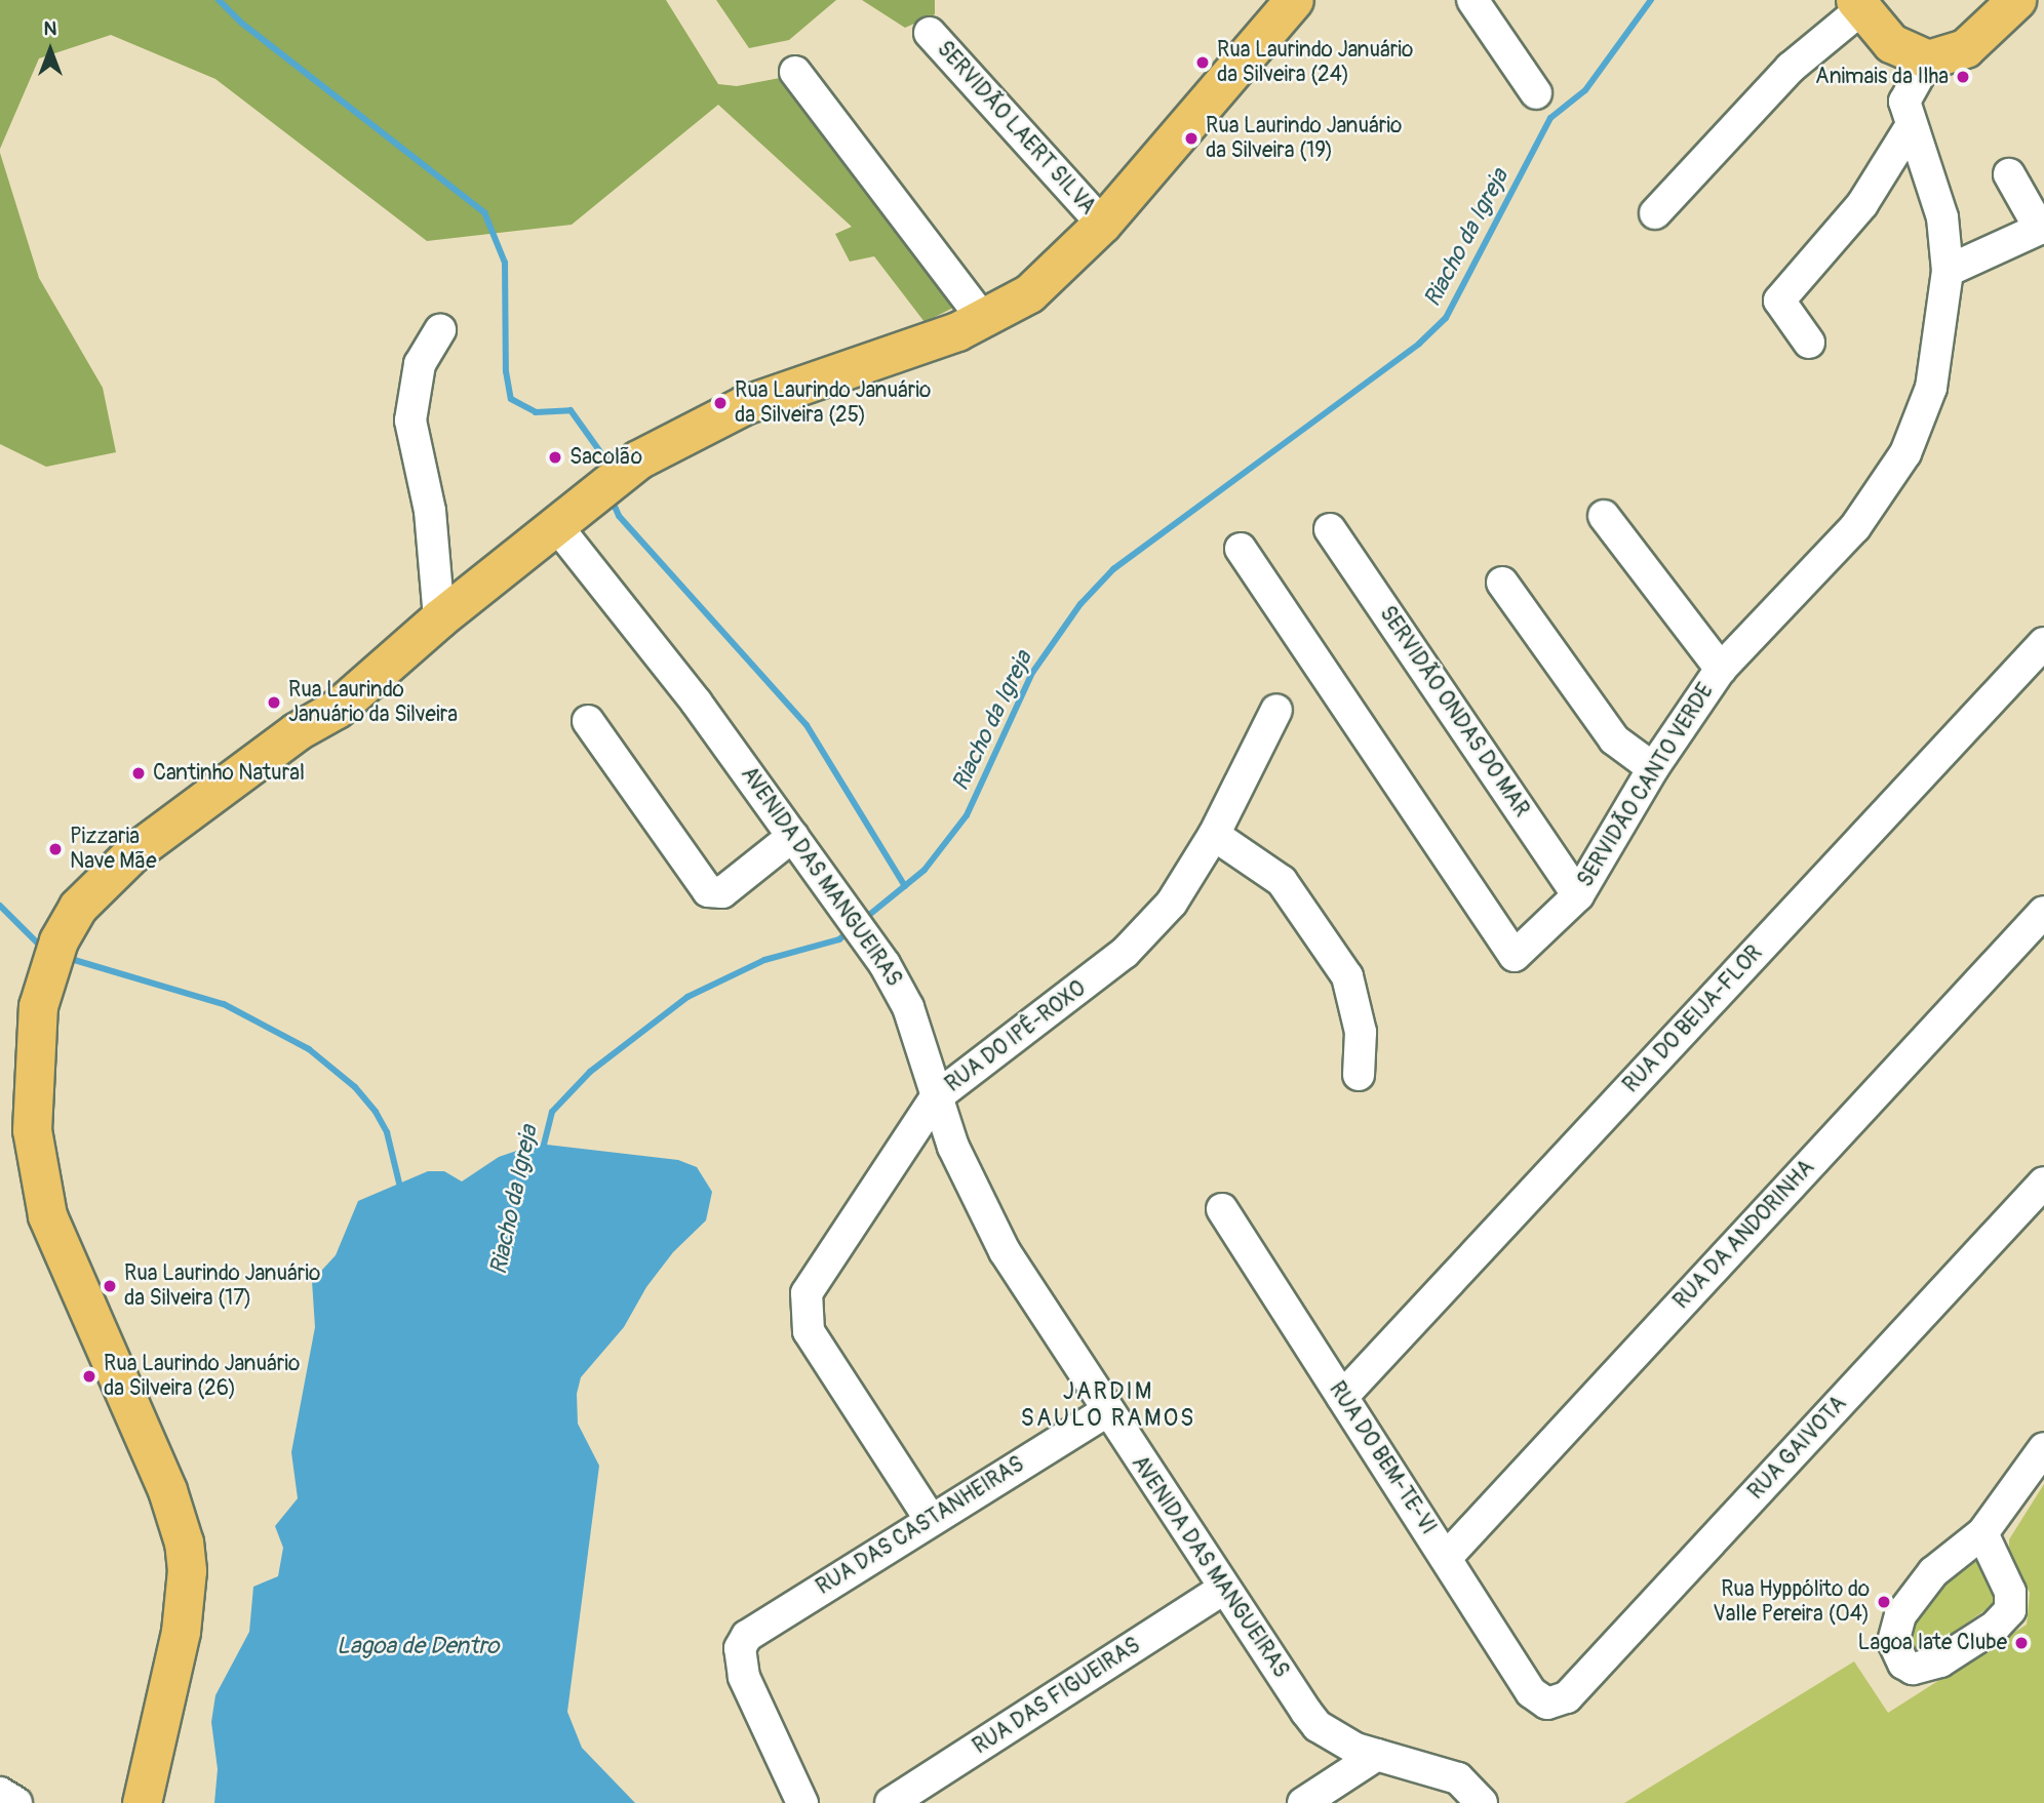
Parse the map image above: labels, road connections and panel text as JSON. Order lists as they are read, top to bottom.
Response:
{
  "streets": {
    "street": [
      "SERVIDÃO LAERT SILVA",
      "SERVIDÃO ONDAS DO MAR",
      "SERVIDÃO CANTO VERDE",
      "AVENIDA DAS MANGUEIRAS",
      "RUA DO BEIJA-FLOR",
      "RUA DO IPÊ-ROXO",
      "RUA DA ANDORINHA",
      "RUA GAIVOTA",
      "RUA DO BEM-TE-VI",
      "RUA DAS CASTANHEIRAS",
      "RUA DAS FIGUEIRAS"
    ]
  },
  "crossings": [
    ["SERVIDÃO ONDAS DO MAR", "SERVIDÃO CANTO VERDE"],
    ["AVENIDA DAS MANGUEIRAS", "RUA DO IPÊ-ROXO"],
    ["AVENIDA DAS MANGUEIRAS", "RUA DAS CASTANHEIRAS"],
    ["AVENIDA DAS MANGUEIRAS", "RUA DAS FIGUEIRAS"],
    ["RUA DO BEIJA-FLOR", "RUA DO BEM-TE-VI"],
    ["RUA DO IPÊ-ROXO", "RUA DAS CASTANHEIRAS"],
    ["RUA DA ANDORINHA", "RUA DO BEM-TE-VI"],
    ["RUA GAIVOTA", "RUA DO BEM-TE-VI"]
  ],
  "districts": ["JARDIM SAULO RAMOS"],
  "water": ["Riacho da Igreja", "Lagoa de Dentro"],
  "places": [
    "Rua Laurindo Januário da Silveira (24)",
    "Animais da Ilha",
    "Rua Laurindo Januário da Silveira (19)",
    "Rua Laurindo Januário da Silveira (25)",
    "Sacolão",
    "Rua Laurindo Januário da Silveira",
    "Cantinho Natural",
    "Pizzaria Nave Mãe",
    "Rua Laurindo Januário da Silveira (17)",
    "Rua Laurindo Januário da Silveira (26)",
    "Rua Hyppólito do Valle Pereira (04)",
    "Lagoa Iate Clube"
  ],
  "north": "top"
}
